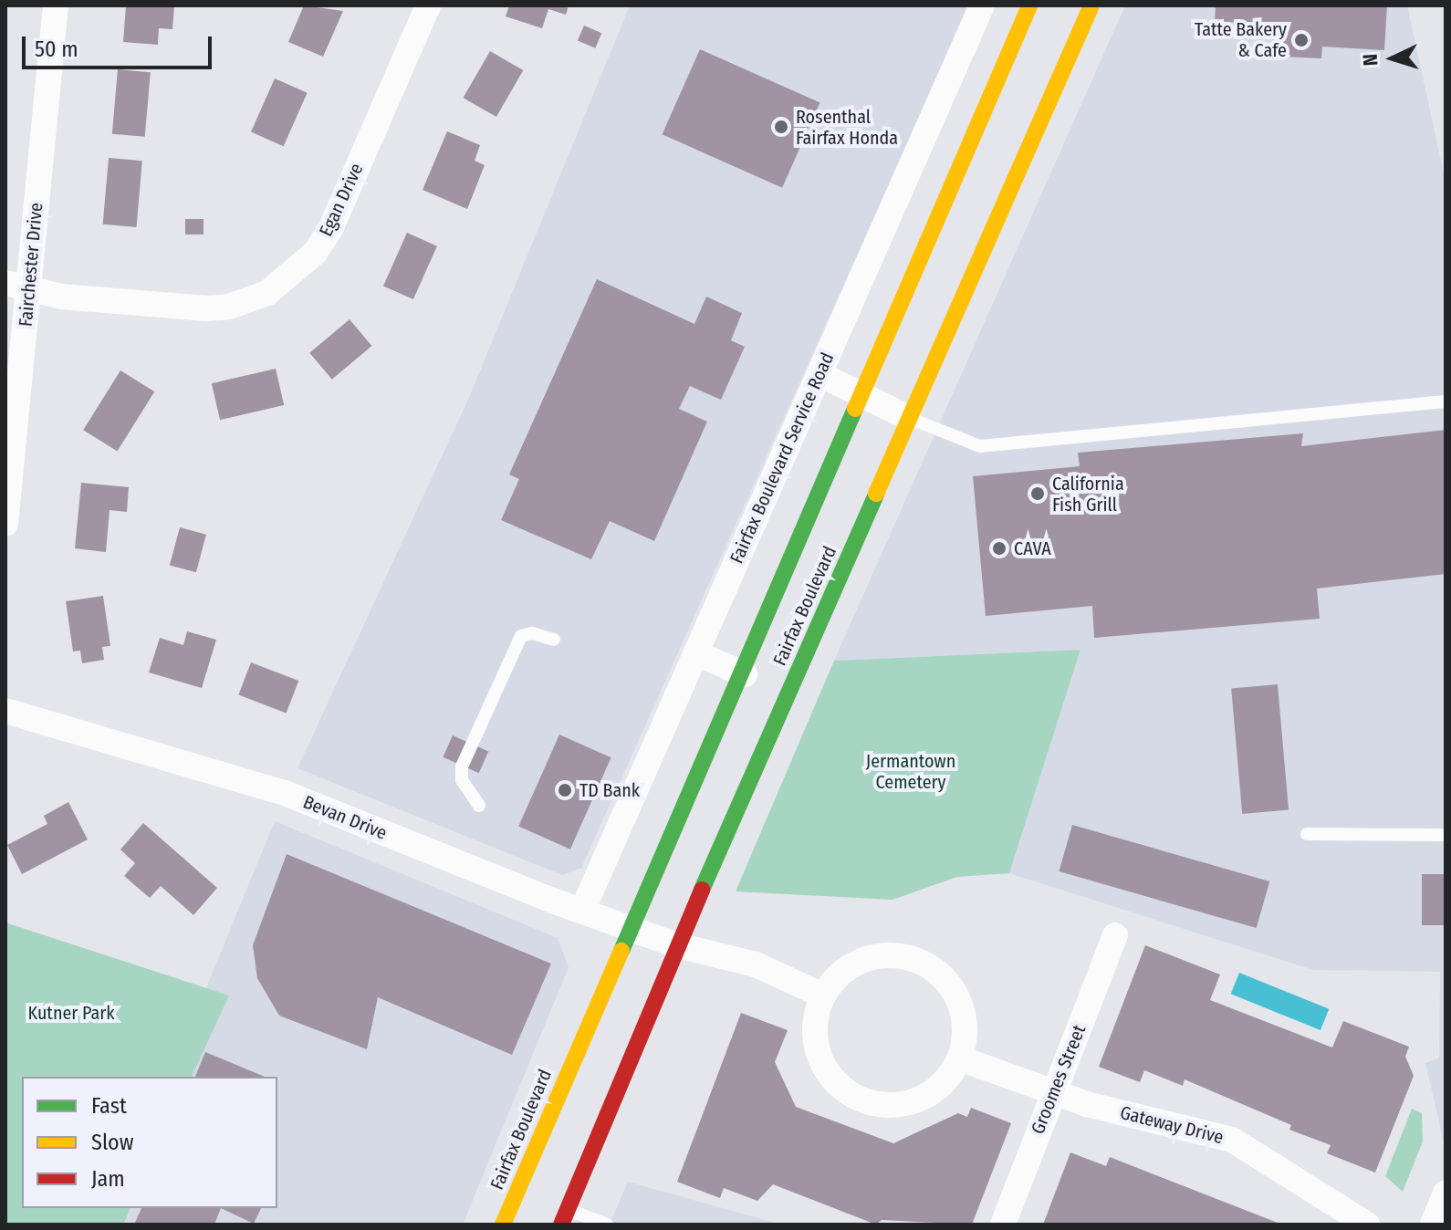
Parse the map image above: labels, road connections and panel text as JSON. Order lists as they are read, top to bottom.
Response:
{
  "streets": {
    "main road": ["Fairfax Boulevard"],
    "street": [
      "Egan Drive",
      "Fairchester Drive",
      "Fairfax Boulevard Service Road",
      "Bevan Drive",
      "Groomes Street",
      "Gateway Drive"
    ]
  },
  "crossings": [
    ["Egan Drive", "Fairchester Drive"],
    ["Fairfax Boulevard Service Road", "Bevan Drive"],
    ["Fairfax Boulevard", "Bevan Drive"],
    ["Groomes Street", "Gateway Drive"]
  ],
  "parks": ["Jermantown Cemetery", "Kutner Park"],
  "places": [
    "Tatte Bakery & Cafe",
    "Rosenthal Fairfax Honda",
    "California Fish Grill",
    "CAVA",
    "TD Bank"
  ],
  "legend": ["Fast", "Slow", "Jam"],
  "scale_bar": "50 m",
  "north": "left"
}
